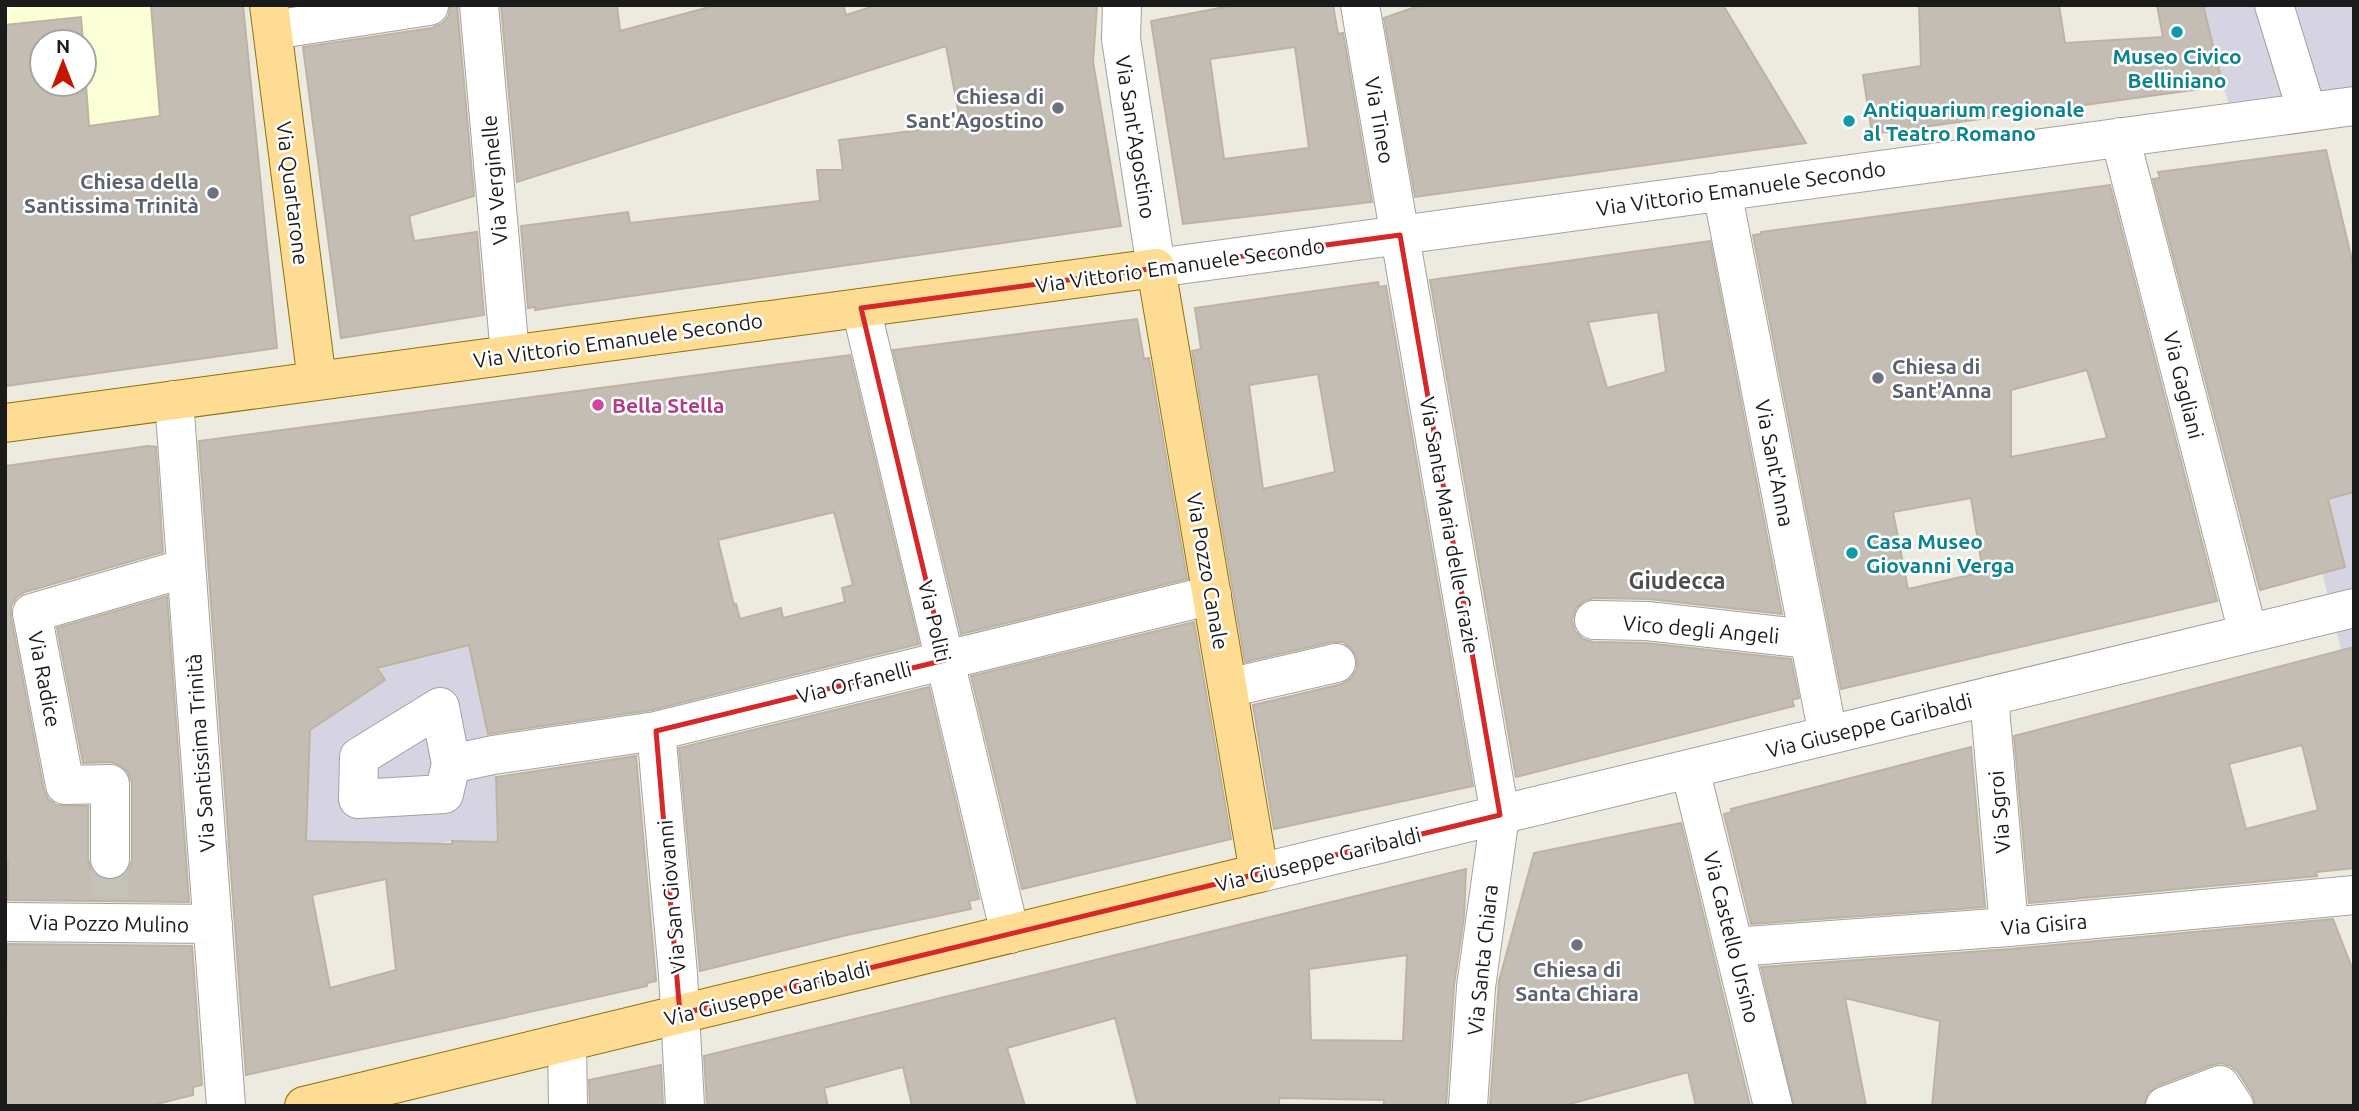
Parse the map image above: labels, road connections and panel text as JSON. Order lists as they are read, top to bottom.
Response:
{
  "streets": {
    "main road": [
      "Via Vittorio Emanuele Secondo",
      "Via Quartarone",
      "Via Pozzo Canale",
      "Via Giuseppe Garibaldi"
    ],
    "street": [
      "Via Tineo",
      "Via Sant'Agostino",
      "Via Verginelle",
      "Via Gagliani",
      "Via Sant'Anna",
      "Via Santa Maria delle Grazie",
      "Via Politi",
      "Vico degli Angeli",
      "Via Radice",
      "Via Orfanelli",
      "Via Santissima Trinità",
      "Via Sgroi",
      "Via San Giovanni",
      "Via Pozzo Mulino",
      "Via Gisira",
      "Via Castello Ursino",
      "Via Santa Chiara"
    ]
  },
  "crossings": [
    ["Via Tineo", "Via Vittorio Emanuele Secondo"],
    ["Via Tineo", "Via Santa Maria delle Grazie"],
    ["Via Sant'Agostino", "Via Vittorio Emanuele Secondo"],
    ["Via Sant'Agostino", "Via Pozzo Canale"],
    ["Via Verginelle", "Via Vittorio Emanuele Secondo"],
    ["Via Vittorio Emanuele Secondo", "Via Quartarone"],
    ["Via Vittorio Emanuele Secondo", "Via Gagliani"],
    ["Via Vittorio Emanuele Secondo", "Via Sant'Anna"],
    ["Via Vittorio Emanuele Secondo", "Via Santa Maria delle Grazie"],
    ["Via Vittorio Emanuele Secondo", "Via Pozzo Canale"],
    ["Via Vittorio Emanuele Secondo", "Via Politi"],
    ["Via Vittorio Emanuele Secondo", "Via Santissima Trinità"],
    ["Via Gagliani", "Via Giuseppe Garibaldi"],
    ["Via Sant'Anna", "Vico degli Angeli"],
    ["Via Sant'Anna", "Via Giuseppe Garibaldi"],
    ["Via Santa Maria delle Grazie", "Via Giuseppe Garibaldi"],
    ["Via Santa Maria delle Grazie", "Via Santa Chiara"],
    ["Via Pozzo Canale", "Via Orfanelli"],
    ["Via Pozzo Canale", "Via Giuseppe Garibaldi"],
    ["Via Politi", "Via Orfanelli"],
    ["Via Politi", "Via Giuseppe Garibaldi"],
    ["Via Radice", "Via Santissima Trinità"],
    ["Via Orfanelli", "Via San Giovanni"],
    ["Via Giuseppe Garibaldi", "Via Sgroi"],
    ["Via Giuseppe Garibaldi", "Via San Giovanni"],
    ["Via Giuseppe Garibaldi", "Via Castello Ursino"],
    ["Via Giuseppe Garibaldi", "Via Santa Chiara"],
    ["Via Santissima Trinità", "Via Pozzo Mulino"],
    ["Via Sgroi", "Via Gisira"],
    ["Via Gisira", "Via Castello Ursino"]
  ],
  "districts": ["Giudecca"],
  "places": [
    "Museo Civico Belliniano",
    "Chiesa di Sant'Agostino",
    "Antiquarium regionale al Teatro Romano",
    "Chiesa della Santissima Trinità",
    "Chiesa di Sant'Anna",
    "Bella Stella",
    "Casa Museo Giovanni Verga",
    "Chiesa di Santa Chiara"
  ],
  "north": "top"
}
